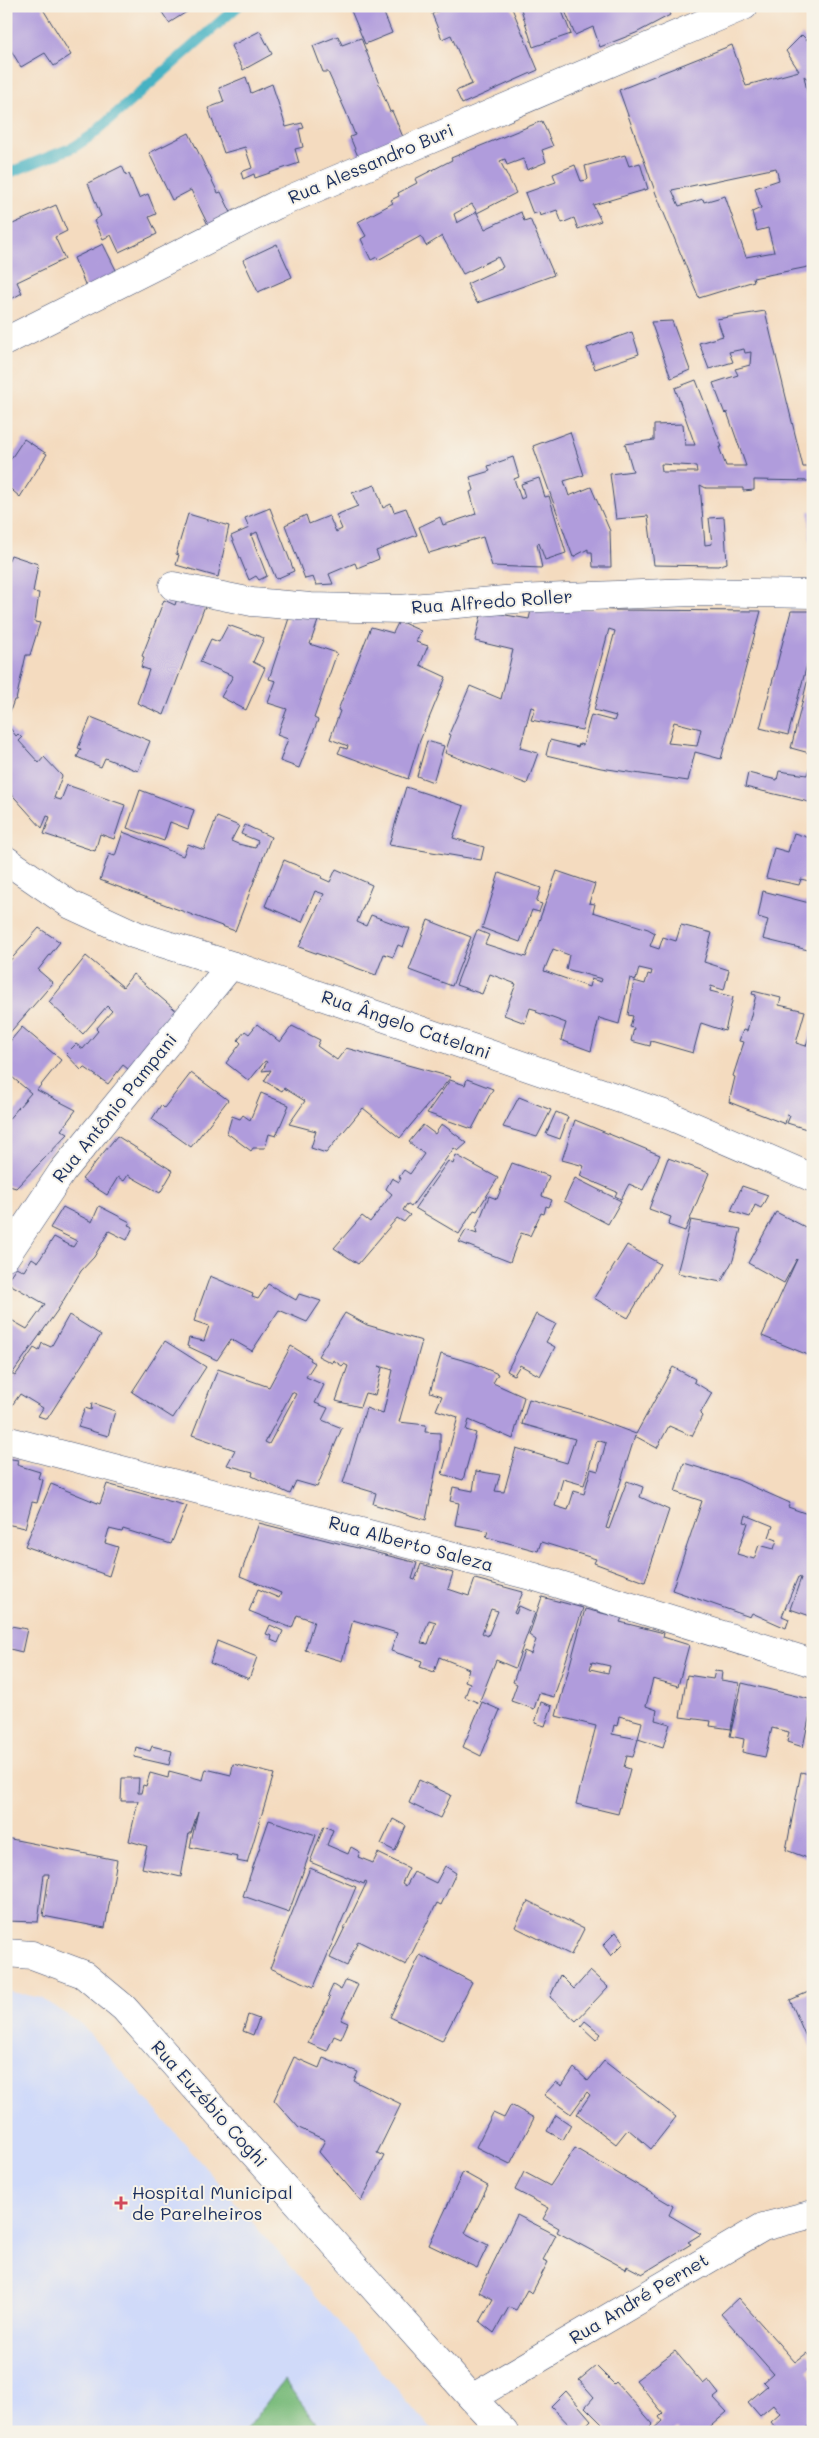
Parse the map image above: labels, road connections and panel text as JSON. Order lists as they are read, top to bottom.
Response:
{
  "streets": {
    "street": [
      "Rua Alessandro Buri",
      "Rua Alfredo Roller",
      "Rua Ângelo Catelani",
      "Rua Antônio Pampani",
      "Rua Alberto Saleza",
      "Rua Euzébio Coghi",
      "Rua André Pernet"
    ]
  },
  "crossings": [
    ["Rua Ângelo Catelani", "Rua Antônio Pampani"],
    ["Rua Euzébio Coghi", "Rua André Pernet"]
  ],
  "places": {
    "health": ["Hospital Municipal de Parelheiros"]
  }
}
